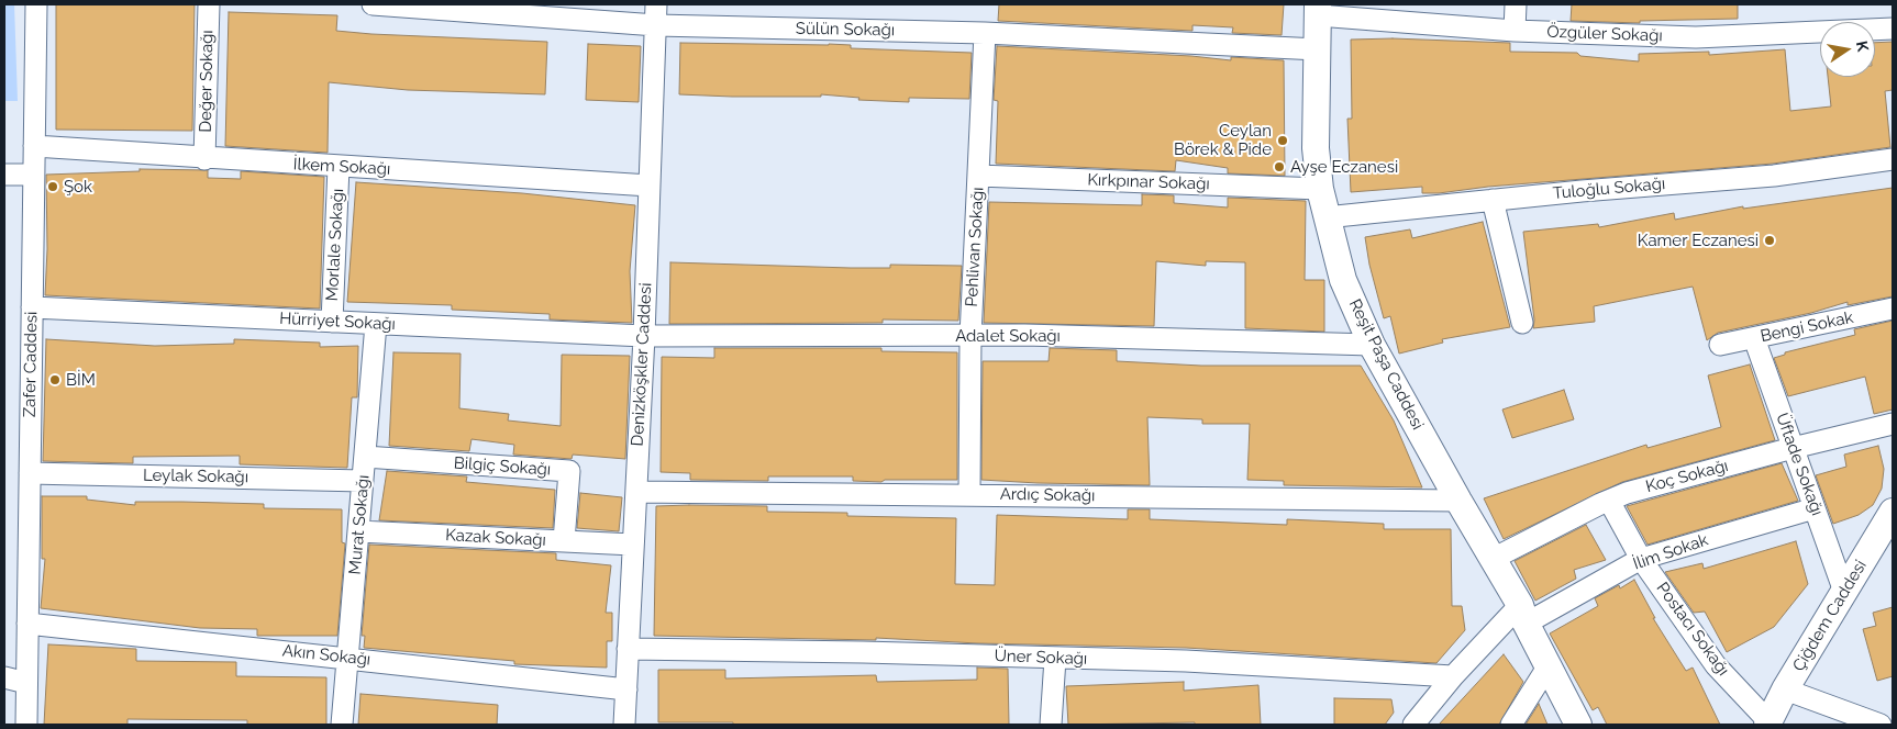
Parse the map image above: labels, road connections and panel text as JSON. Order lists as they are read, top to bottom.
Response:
{
  "streets": {
    "main road": ["Reşit Paşa Caddesi", "Çiğdem Caddesi"],
    "street": [
      "Sülün Sokağı",
      "Özgüler Sokağı",
      "Değer Sokağı",
      "İlkem Sokağı",
      "Kırkpınar Sokağı",
      "Tuloğlu Sokağı",
      "Morlale Sokağı",
      "Pehlivan Sokağı",
      "Hürriyet Sokağı",
      "Bengi Sokak",
      "Adalet Sokağı",
      "Zafer Caddesi",
      "Denizköşkler Caddesi",
      "Üftade Sokağı",
      "Bilgiç Sokağı",
      "Leylak Sokağı",
      "Koç Sokağı",
      "Ardıç Sokağı",
      "Murat Sokağı",
      "Kazak Sokağı",
      "İlim Sokak",
      "Postacı Sokağı",
      "Akın Sokağı",
      "Üner Sokağı"
    ]
  },
  "crossings": [
    ["Sülün Sokağı", "Pehlivan Sokağı"],
    ["Sülün Sokağı", "Denizköşkler Caddesi"],
    ["Sülün Sokağı", "Reşit Paşa Caddesi"],
    ["Özgüler Sokağı", "Reşit Paşa Caddesi"],
    ["Değer Sokağı", "İlkem Sokağı"],
    ["İlkem Sokağı", "Morlale Sokağı"],
    ["İlkem Sokağı", "Zafer Caddesi"],
    ["İlkem Sokağı", "Denizköşkler Caddesi"],
    ["Kırkpınar Sokağı", "Pehlivan Sokağı"],
    ["Kırkpınar Sokağı", "Reşit Paşa Caddesi"],
    ["Tuloğlu Sokağı", "Reşit Paşa Caddesi"],
    ["Morlale Sokağı", "Hürriyet Sokağı"],
    ["Pehlivan Sokağı", "Adalet Sokağı"],
    ["Pehlivan Sokağı", "Ardıç Sokağı"],
    ["Hürriyet Sokağı", "Adalet Sokağı"],
    ["Hürriyet Sokağı", "Zafer Caddesi"],
    ["Hürriyet Sokağı", "Denizköşkler Caddesi"],
    ["Hürriyet Sokağı", "Murat Sokağı"],
    ["Bengi Sokak", "Üftade Sokağı"],
    ["Adalet Sokağı", "Denizköşkler Caddesi"],
    ["Adalet Sokağı", "Reşit Paşa Caddesi"],
    ["Zafer Caddesi", "Leylak Sokağı"],
    ["Zafer Caddesi", "Akın Sokağı"],
    ["Denizköşkler Caddesi", "Ardıç Sokağı"],
    ["Denizköşkler Caddesi", "Kazak Sokağı"],
    ["Denizköşkler Caddesi", "Akın Sokağı"],
    ["Denizköşkler Caddesi", "Üner Sokağı"],
    ["Reşit Paşa Caddesi", "Koç Sokağı"],
    ["Reşit Paşa Caddesi", "Ardıç Sokağı"],
    ["Reşit Paşa Caddesi", "İlim Sokak"],
    ["Üftade Sokağı", "Koç Sokağı"],
    ["Üftade Sokağı", "İlim Sokak"],
    ["Üftade Sokağı", "Çiğdem Caddesi"],
    ["Bilgiç Sokağı", "Murat Sokağı"],
    ["Bilgiç Sokağı", "Kazak Sokağı"],
    ["Leylak Sokağı", "Murat Sokağı"],
    ["Koç Sokağı", "Postacı Sokağı"],
    ["Murat Sokağı", "Kazak Sokağı"],
    ["Murat Sokağı", "Akın Sokağı"],
    ["İlim Sokak", "Postacı Sokağı"],
    ["İlim Sokak", "Üner Sokağı"],
    ["Çiğdem Caddesi", "Postacı Sokağı"]
  ],
  "places": [
    "Ceylan Börek & Pide",
    "Ayşe Eczanesi",
    "Şok",
    "Kamer Eczanesi",
    "BİM"
  ],
  "north": "right"
}
